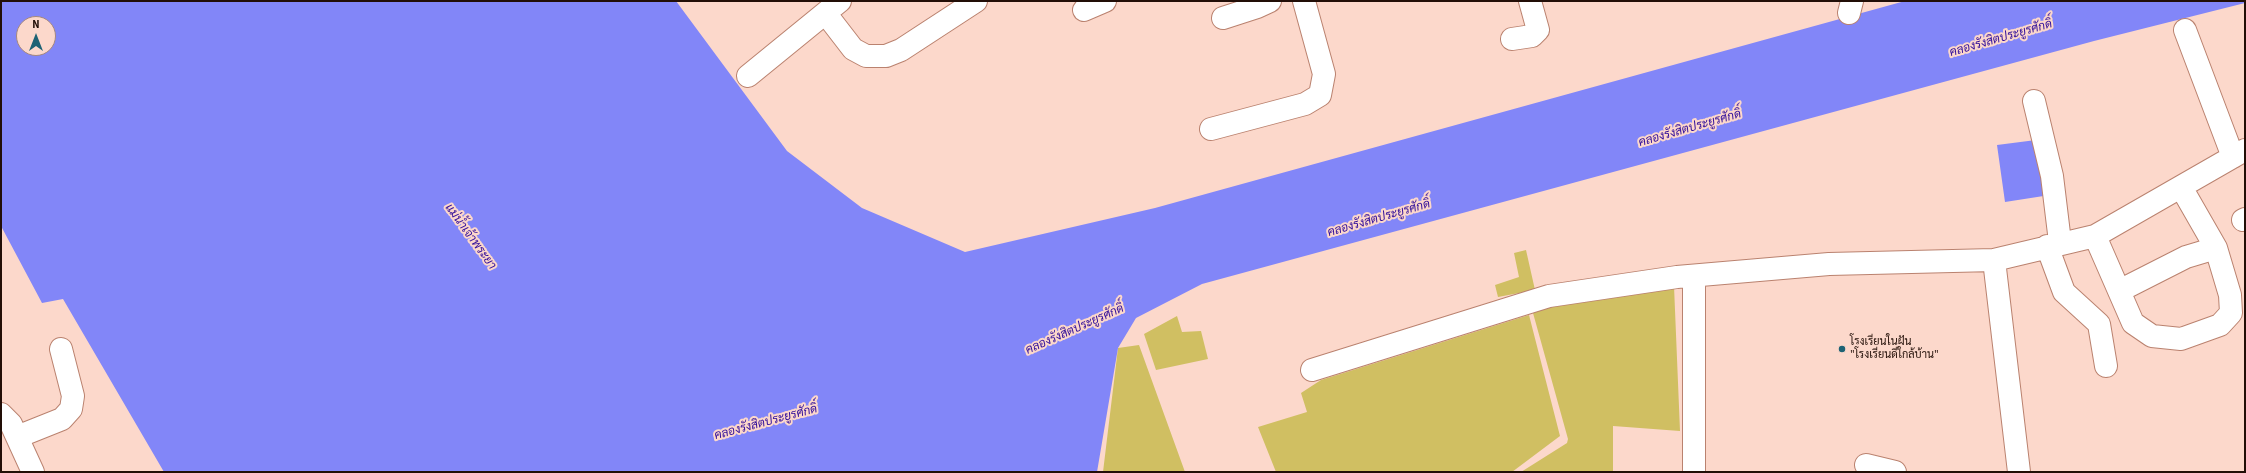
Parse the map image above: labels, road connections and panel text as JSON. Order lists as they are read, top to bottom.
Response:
{
  "water": ["คลองรังสิตประยูรศักดิ์", "แม่น้ำเจ้าพระยา"],
  "places": ["โรงเรียนในฝัน \"โรงเรียนดีใกล้บ้าน\""],
  "north": "top"
}
